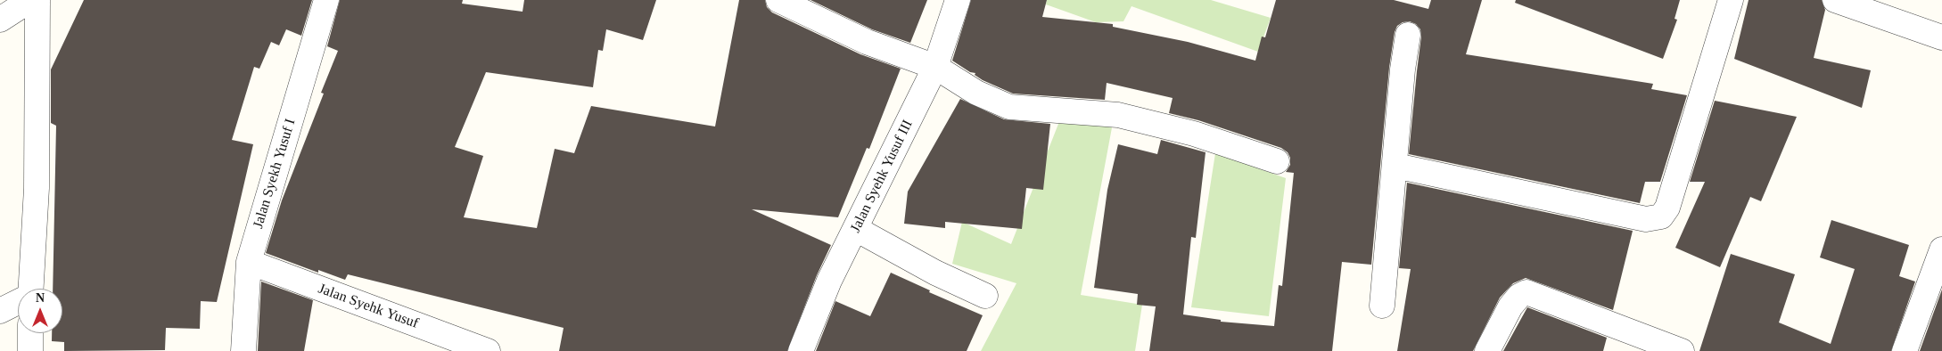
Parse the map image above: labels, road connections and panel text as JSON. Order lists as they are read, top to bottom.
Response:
{
  "streets": {
    "street": ["Jalan Syekh Yusuf I", "Jalan Syehk Yusuf III", "Jalan Syehk Yusuf"]
  },
  "crossings": [
    ["Jalan Syekh Yusuf I", "Jalan Syehk Yusuf"]
  ],
  "north": "top"
}
